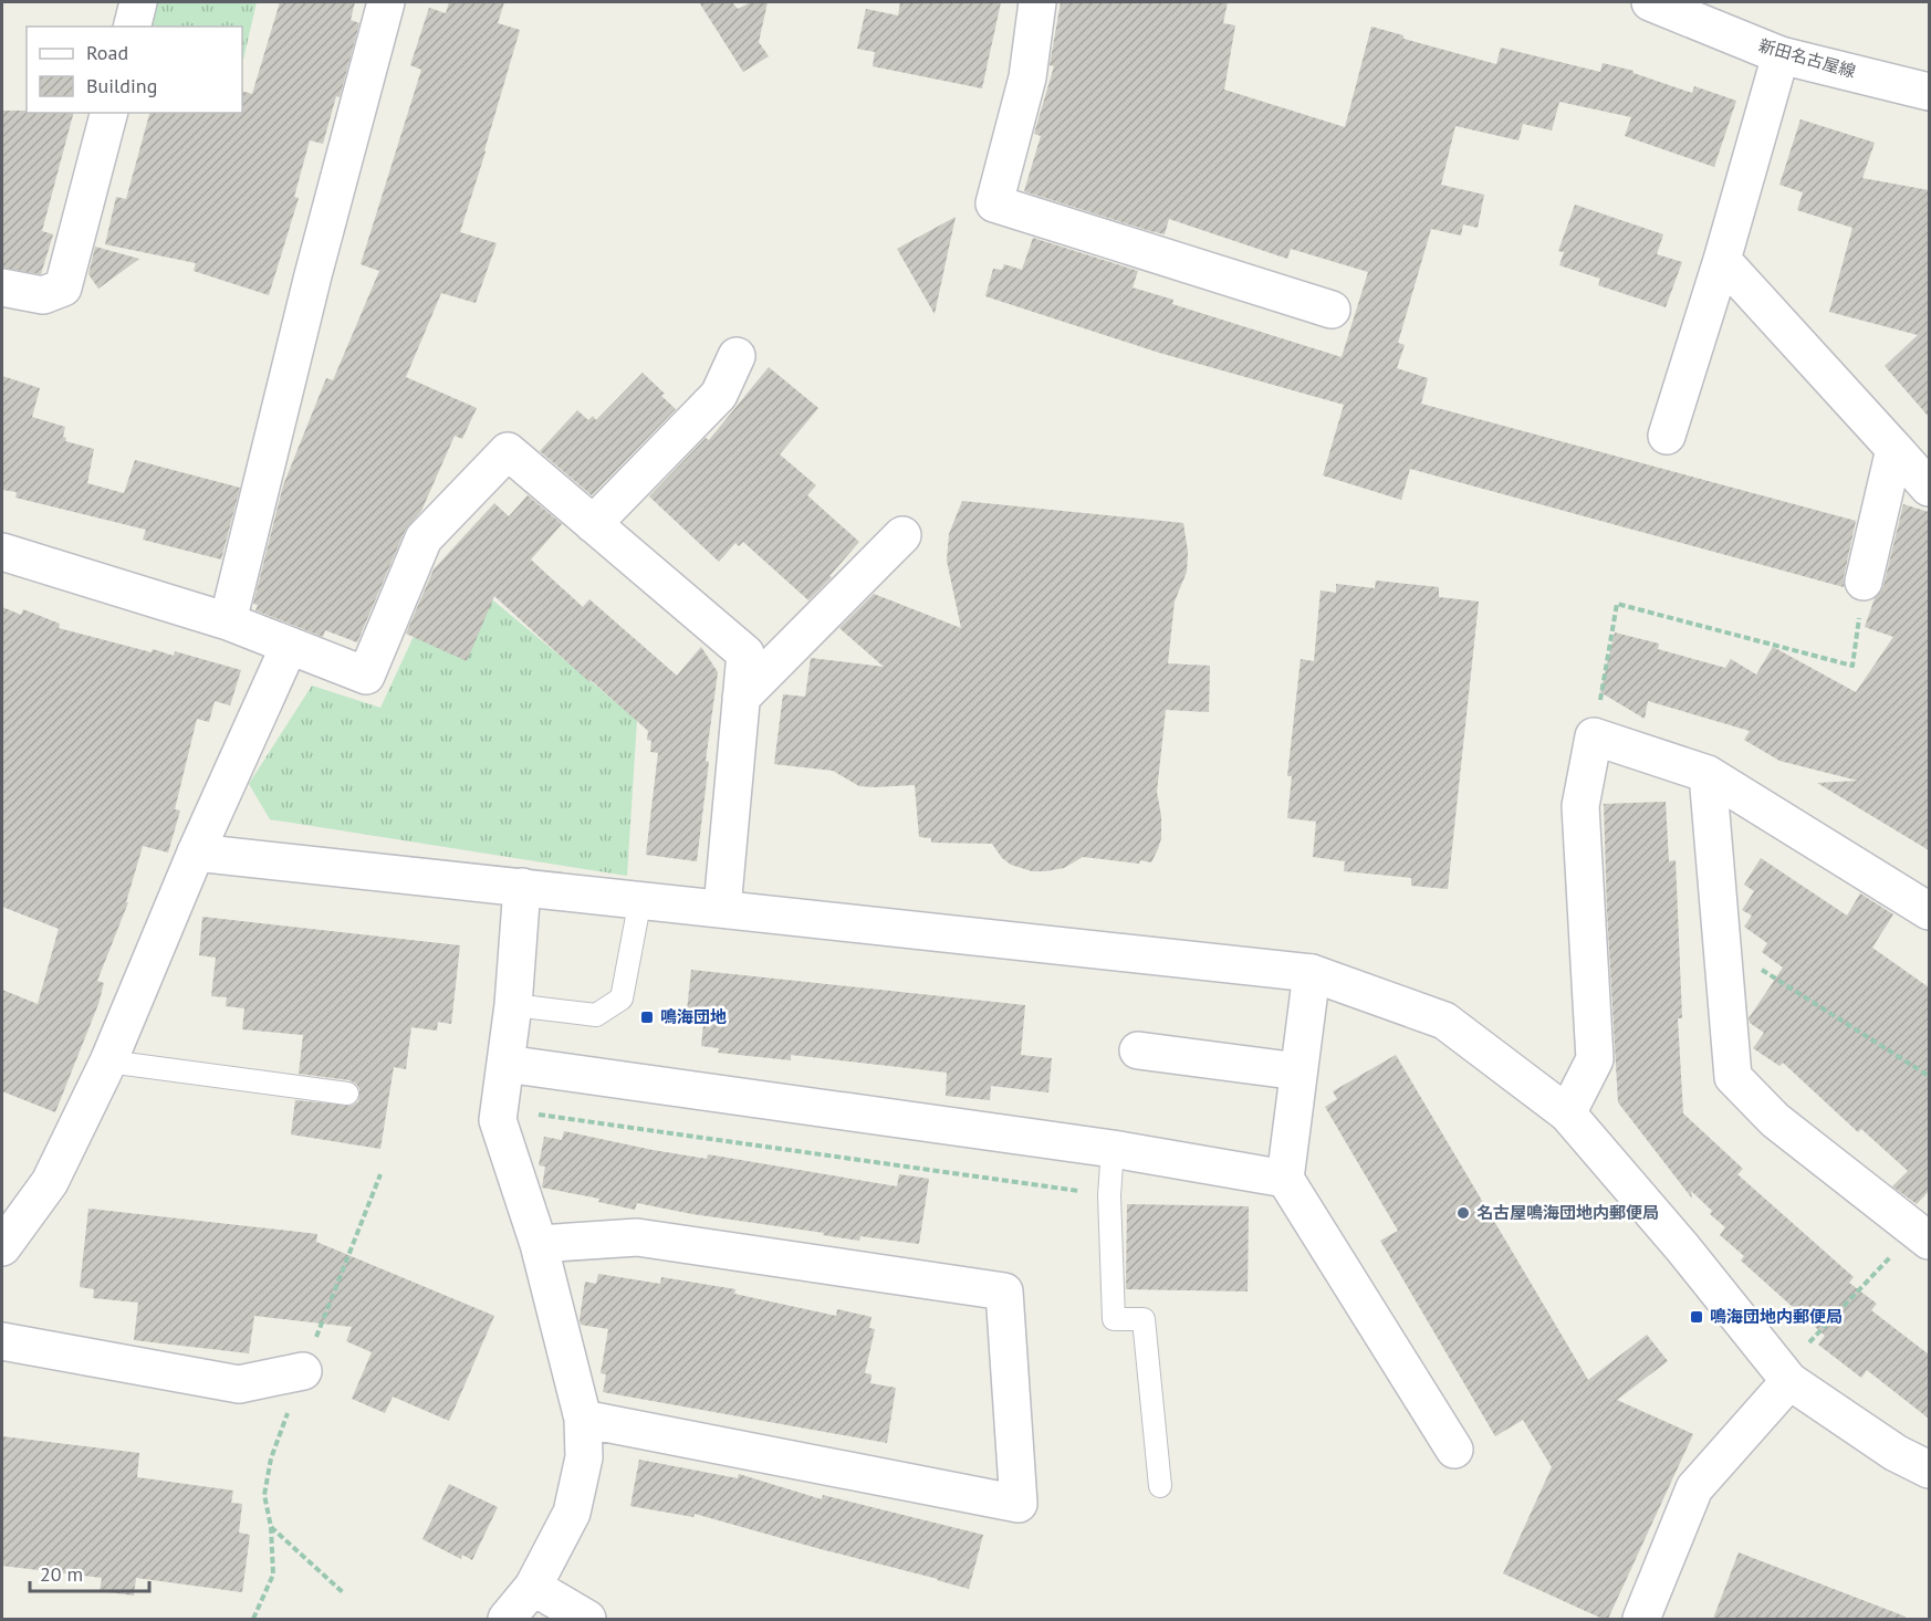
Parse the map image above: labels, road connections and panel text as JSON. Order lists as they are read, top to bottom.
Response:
{
  "streets": {
    "street": ["新田名古屋線"]
  },
  "places": {
    "transit": ["鳴海団地", "鳴海団地内郵便局"],
    "other": ["名古屋鳴海団地内郵便局"]
  },
  "legend": ["Road", "Building"],
  "scale_bar": "20 m"
}
